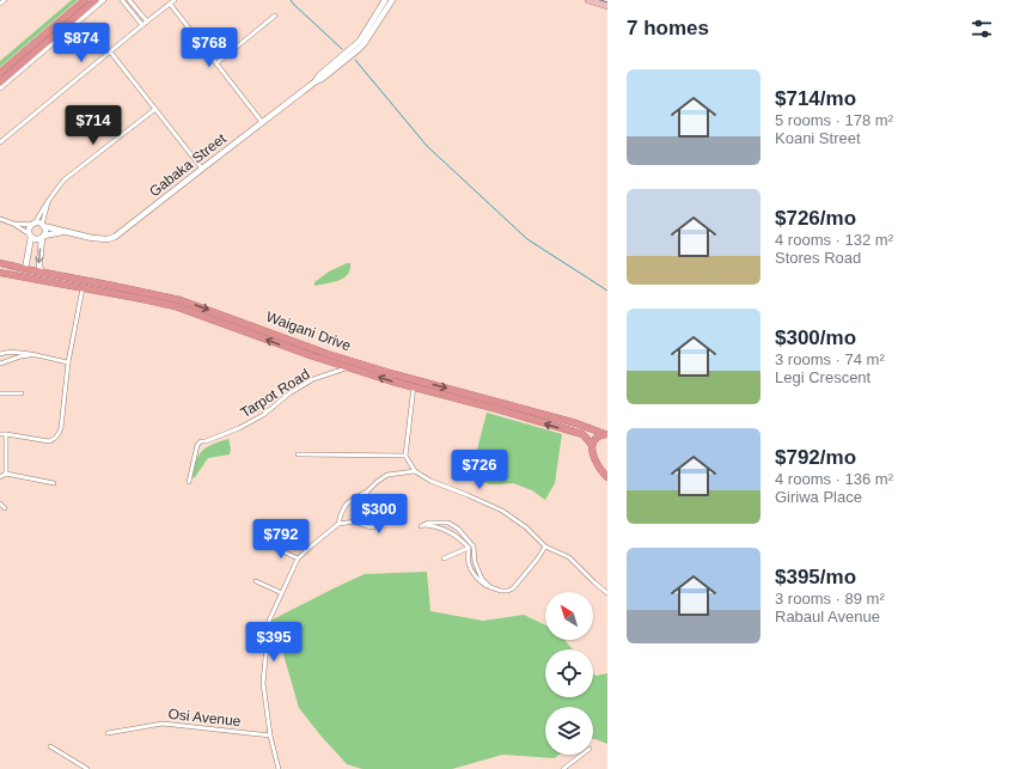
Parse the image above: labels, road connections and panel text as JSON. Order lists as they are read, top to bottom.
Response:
{
  "streets": {
    "highway": ["Waigani Drive"],
    "street": ["Gabaka Street", "Tarpot Road", "Osi Avenue"]
  },
  "crossings": [
    ["Waigani Drive", "Tarpot Road"]
  ],
  "north": "top left",
  "page": {
    "heading": "7 homes",
    "price": [
      "$874",
      "$768",
      "$714",
      "$726",
      "$300",
      "$792",
      "$395"
    ],
    "list": [
      {
        "name": "$714/mo",
        "note": "5 rooms · 178 m² · Koani Street"
      },
      {
        "name": "$726/mo",
        "note": "4 rooms · 132 m² · Stores Road"
      },
      {
        "name": "$300/mo",
        "note": "3 rooms · 74 m² · Legi Crescent"
      },
      {
        "name": "$792/mo",
        "note": "4 rooms · 136 m² · Giriwa Place"
      },
      {
        "name": "$395/mo",
        "note": "3 rooms · 89 m² · Rabaul Avenue"
      }
    ]
  }
}
